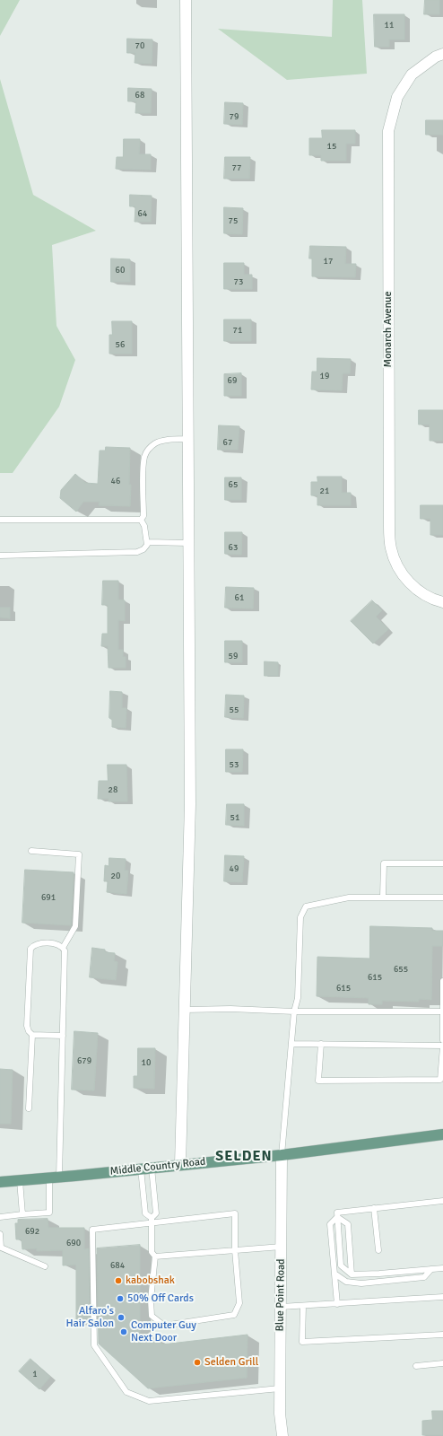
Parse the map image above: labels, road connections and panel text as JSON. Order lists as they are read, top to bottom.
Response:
{
  "streets": {
    "main road": ["Middle Country Road"],
    "street": ["Monarch Avenue", "Blue Point Road"]
  },
  "crossings": [
    ["Middle Country Road", "Blue Point Road"]
  ],
  "districts": ["SELDEN"],
  "places": [
    "kabobshak",
    "50% Off Cards",
    "Alfaro's Hair Salon",
    "Computer Guy Next Door",
    "Selden Grill"
  ],
  "house_numbers": [
    "11",
    "70",
    "68",
    "79",
    "15",
    "77",
    "64",
    "75",
    "17",
    "60",
    "73",
    "71",
    "56",
    "19",
    "69",
    "67",
    "46",
    "65",
    "21",
    "63",
    "61",
    "59",
    "55",
    "53",
    "28",
    "51",
    "49",
    "20",
    "691",
    "655",
    "615",
    "615",
    "679",
    "10",
    "692",
    "690",
    "684",
    "1"
  ]
}
